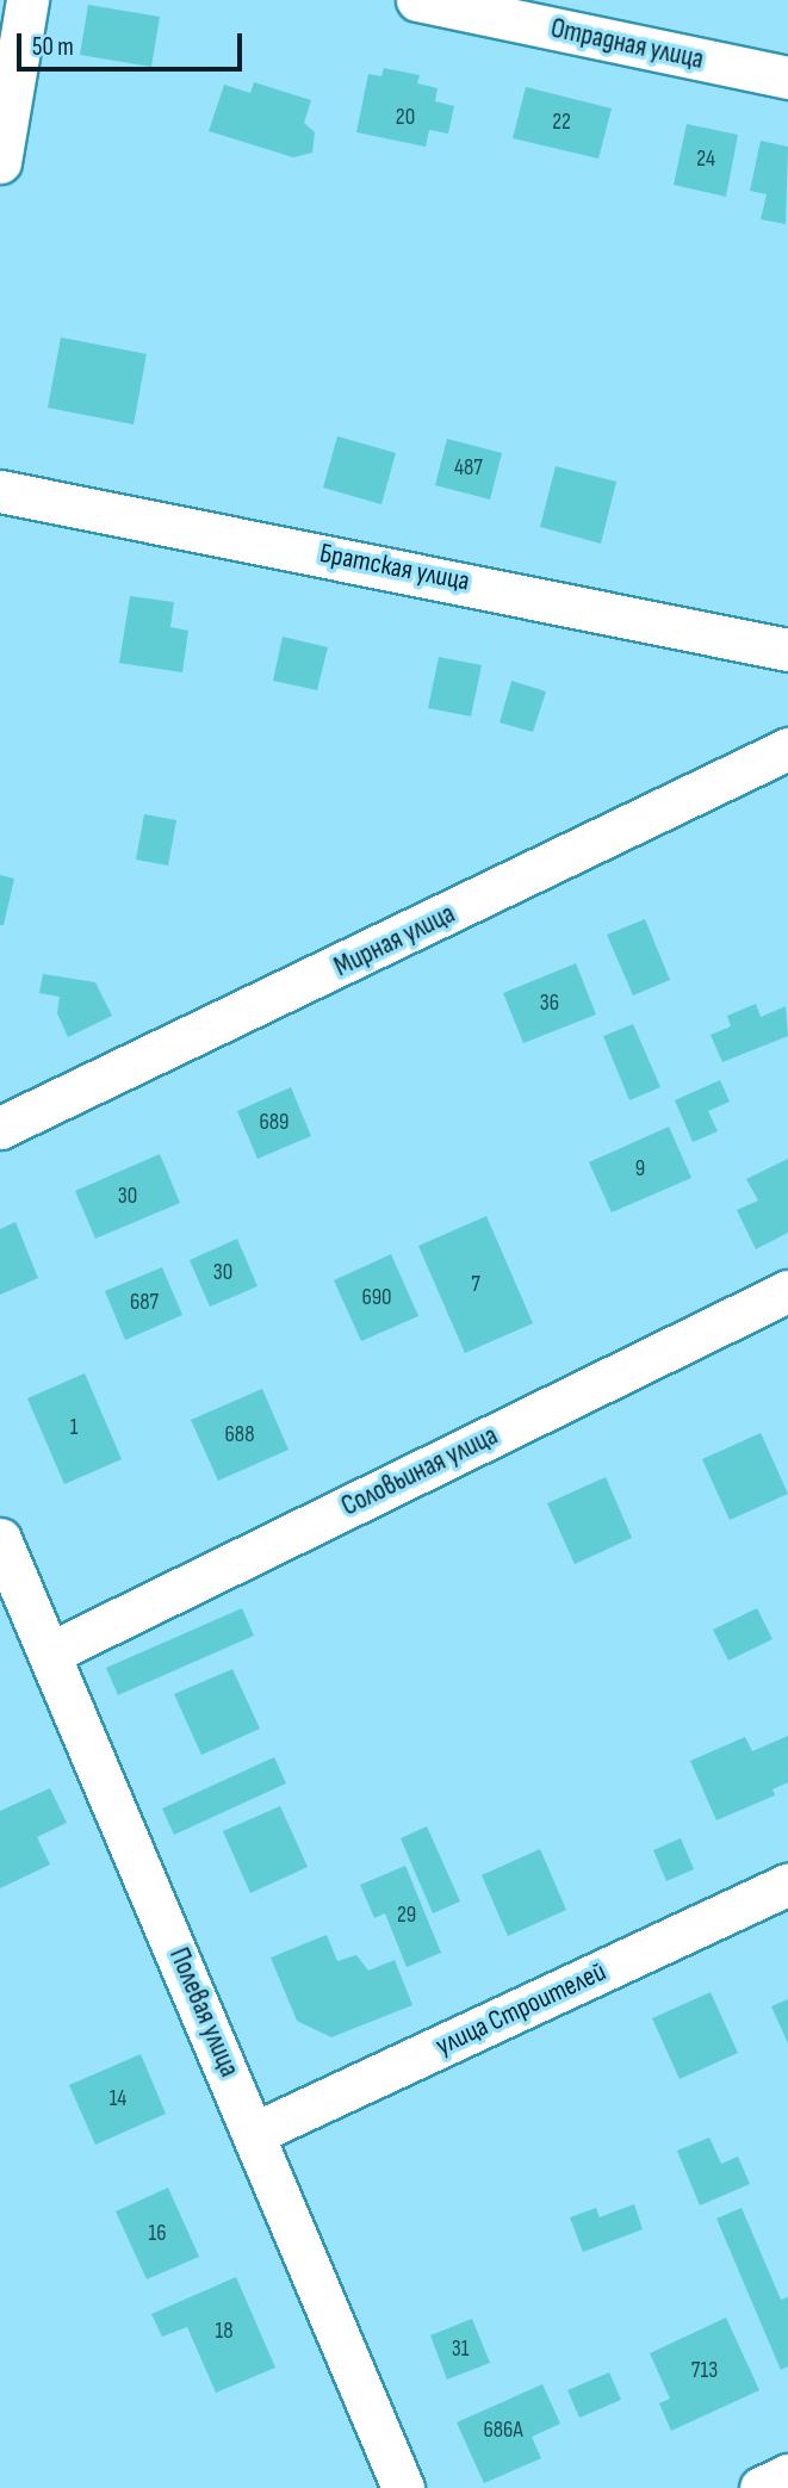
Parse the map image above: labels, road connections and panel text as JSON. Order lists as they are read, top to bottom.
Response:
{
  "streets": {
    "street": [
      "Отрадная улица",
      "Братская улица",
      "Мирная улица",
      "Соловьиная улица",
      "улица Строителей",
      "Полевая улица"
    ]
  },
  "crossings": [
    ["Соловьиная улица", "Полевая улица"],
    ["улица Строителей", "Полевая улица"]
  ],
  "house_numbers": [
    "20",
    "22",
    "24",
    "487",
    "36",
    "689",
    "9",
    "30",
    "30",
    "7",
    "690",
    "687",
    "1",
    "688",
    "29",
    "14",
    "16",
    "18",
    "31",
    "713",
    "686А"
  ],
  "scale_bar": "50 m"
}
